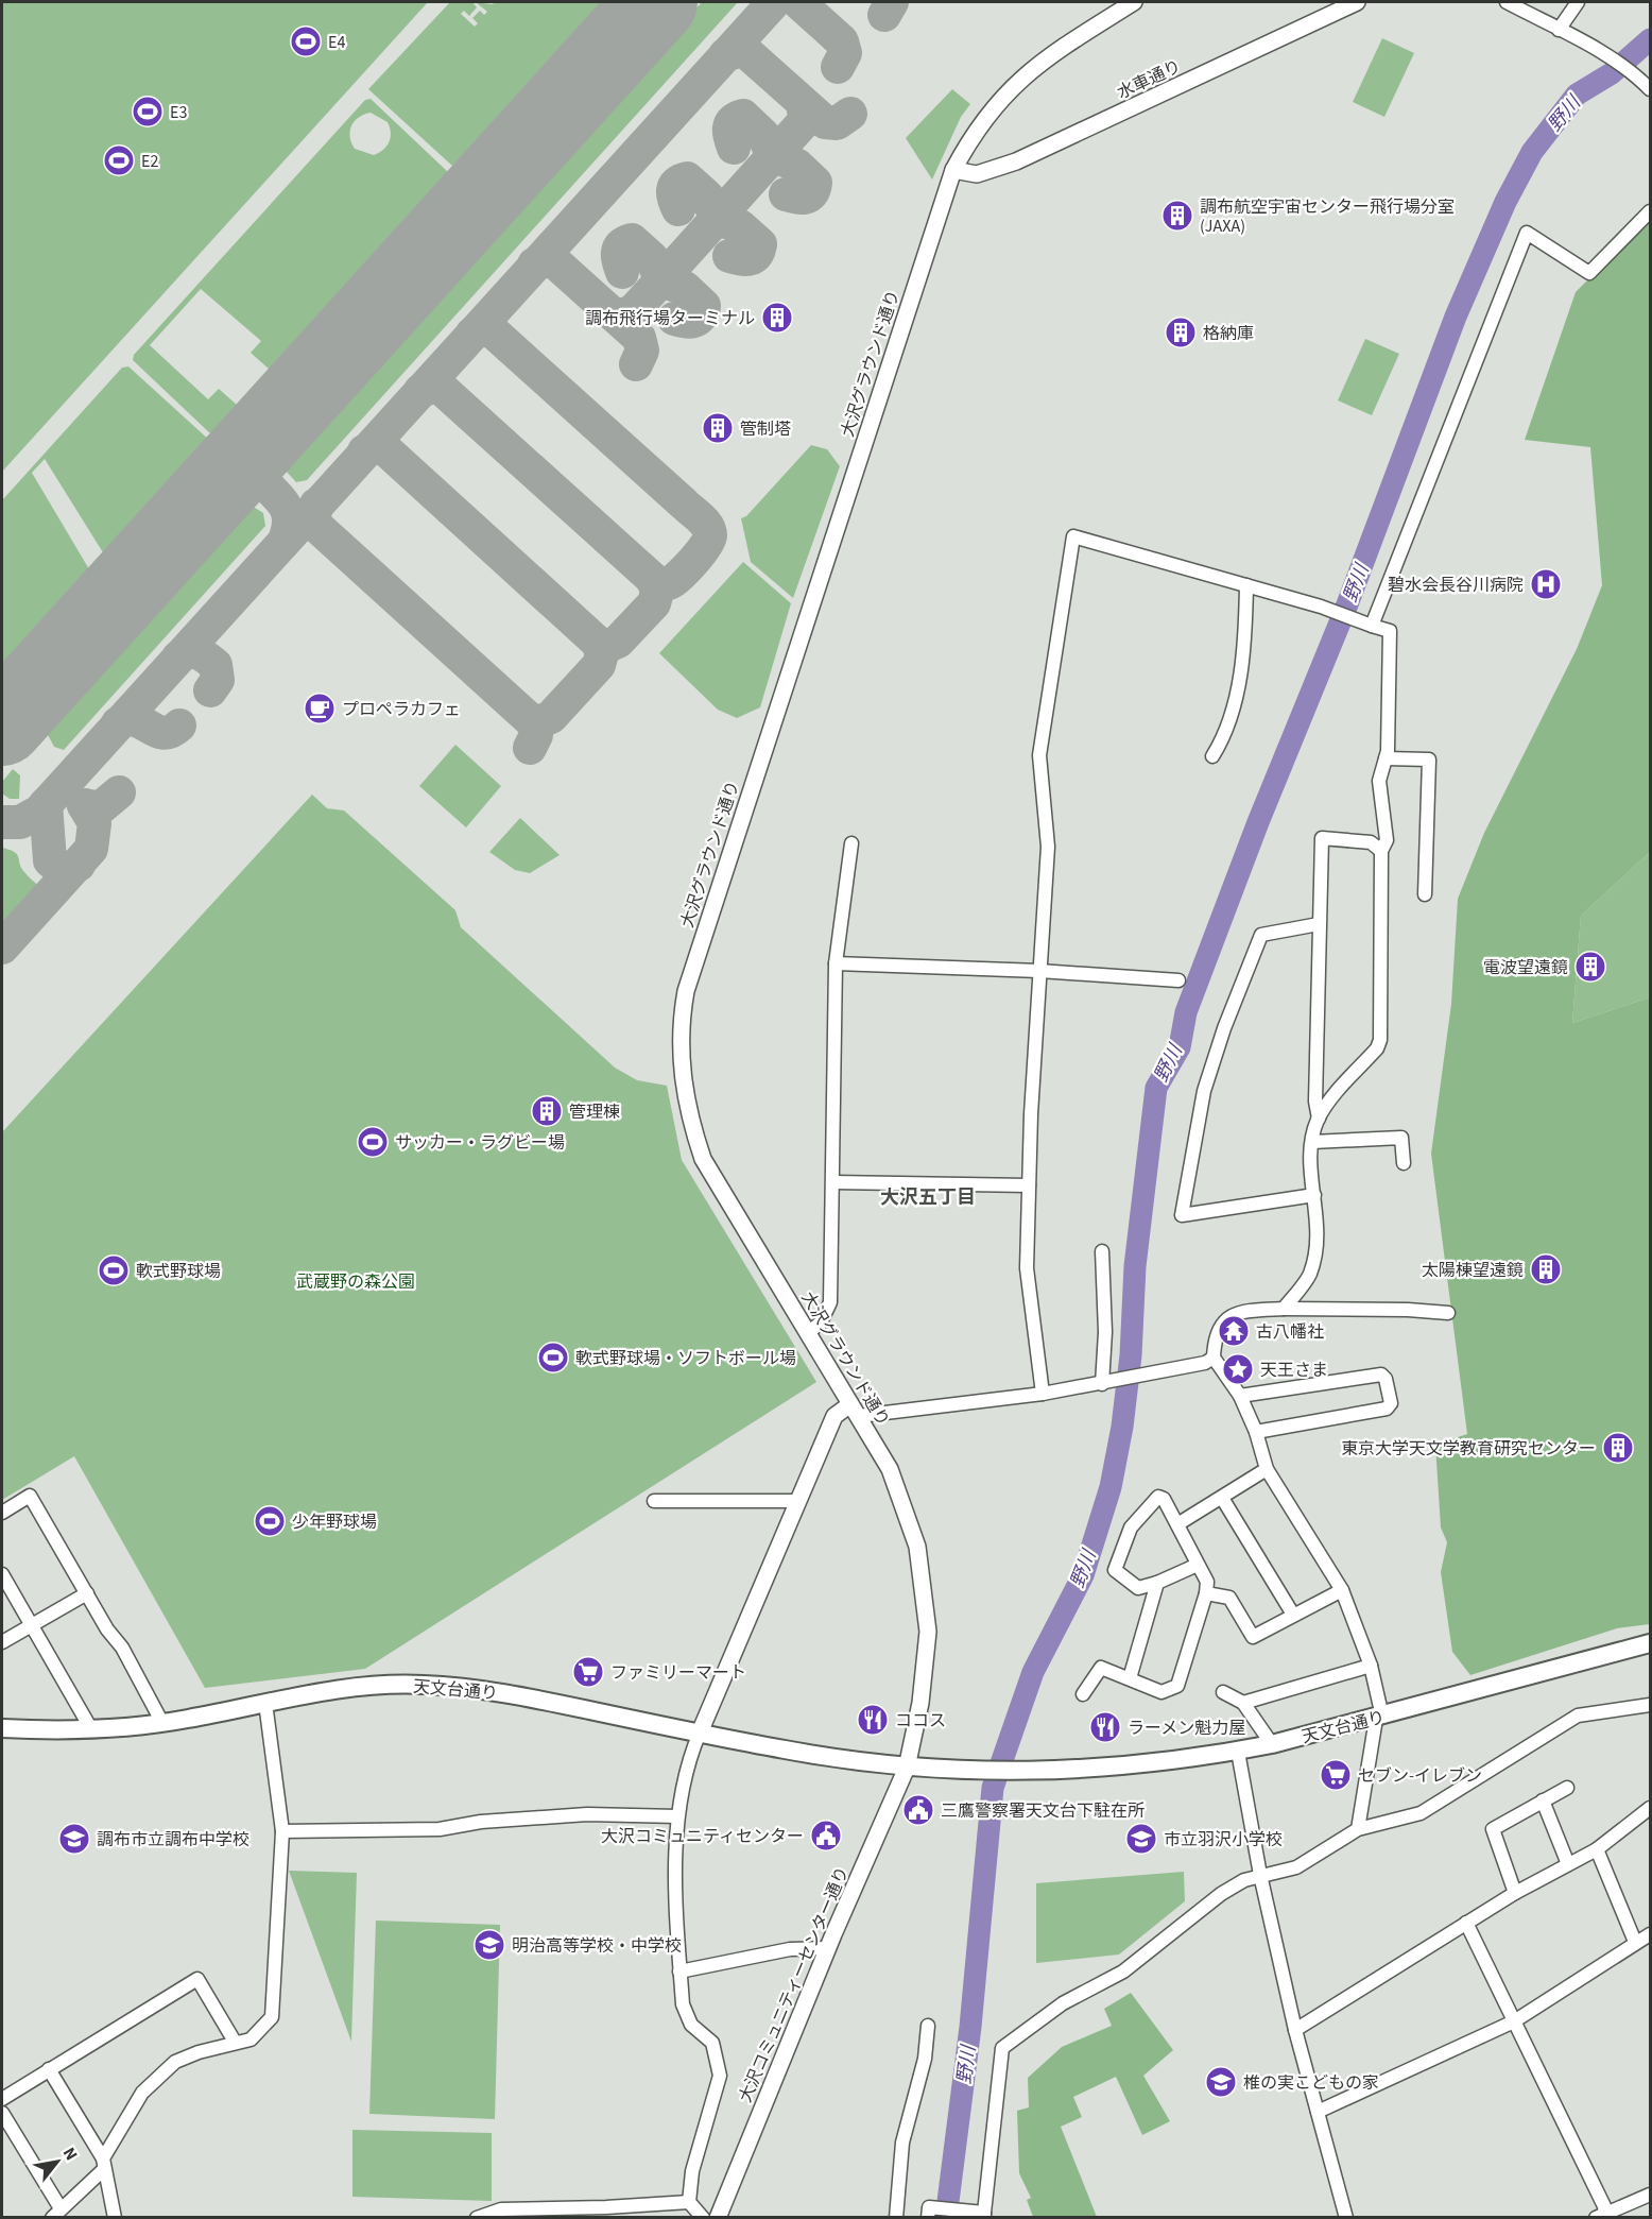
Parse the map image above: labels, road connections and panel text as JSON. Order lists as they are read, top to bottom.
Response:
{
  "streets": {
    "main road": ["天文台通り"],
    "street": ["水車通り", "大沢グラウンド通り", "大沢コミュニティーセンター通り"]
  },
  "crossings": [
    ["水車通り", "大沢グラウンド通り"],
    ["大沢グラウンド通り", "天文台通り"],
    ["大沢グラウンド通り", "大沢コミュニティーセンター通り"],
    ["天文台通り", "大沢コミュニティーセンター通り"]
  ],
  "districts": ["大沢五丁目"],
  "water": ["野川"],
  "parks": ["武蔵野の森公園"],
  "places": {
    "sports": [
      "E4",
      "E3",
      "E2",
      "サッカー・ラグビー場",
      "軟式野球場",
      "軟式野球場・ソフトボール場",
      "少年野球場"
    ],
    "building": [
      "調布航空宇宙センター飛行場分室 (JAXA)",
      "調布飛行場ターミナル",
      "格納庫",
      "管制塔",
      "電波望遠鏡",
      "管理棟",
      "太陽棟望遠鏡",
      "東京大学天文学教育研究センター"
    ],
    "hospital": ["碧水会長谷川病院"],
    "cafe": ["プロペラカフェ"],
    "temple": ["古八幡社"],
    "place": ["天王さま"],
    "supermarket": ["ファミリーマート", "セブン-イレブン"],
    "restaurant": ["ココス", "ラーメン魁力屋"],
    "public building": ["三鷹警察署天文台下駐在所", "大沢コミュニティセンター"],
    "school or university": [
      "調布市立調布中学校",
      "市立羽沢小学校",
      "明治高等学校・中学校",
      "椎の実こどもの家"
    ]
  },
  "north": "top right"
}
